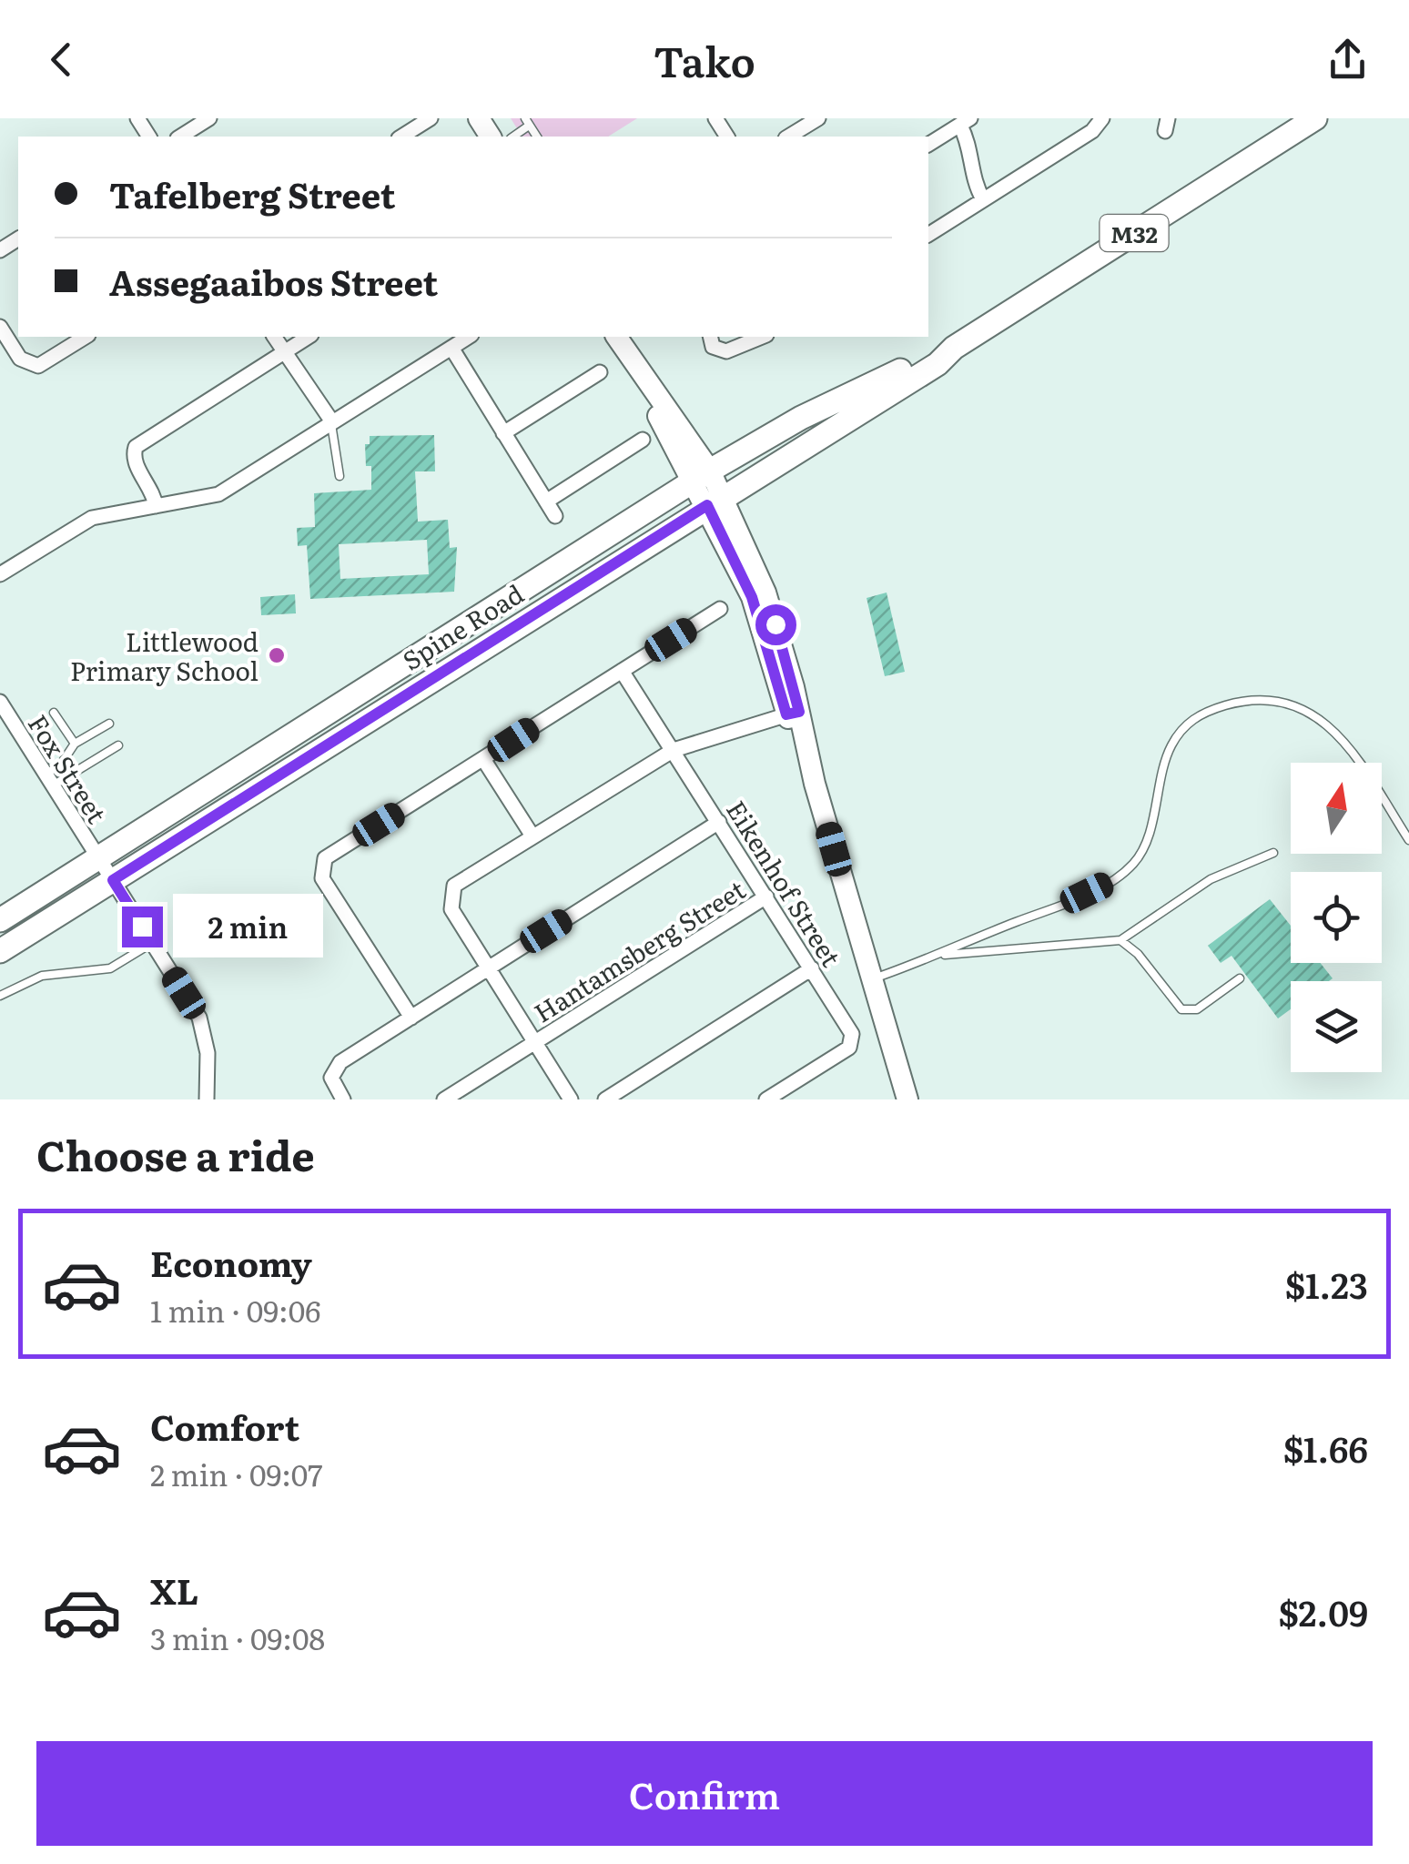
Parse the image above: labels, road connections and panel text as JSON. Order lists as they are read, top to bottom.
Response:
{
  "streets": {
    "main road": ["M32", "Spine Road"],
    "street": ["Fox Street", "Eikenhof Street", "Hantamsberg Street"]
  },
  "crossings": [
    ["Spine Road", "Fox Street"],
    ["Eikenhof Street", "Hantamsberg Street"]
  ],
  "places": ["Littlewood Primary School"],
  "north": "top",
  "page": {
    "header": "Tako",
    "banner": ["Tafelberg Street", "Assegaaibos Street"],
    "bubble": "2 min",
    "heading": "Choose a ride",
    "list": [
      {
        "name": "Economy",
        "note": "1 min · 09:06",
        "value": "$1.23"
      },
      {
        "name": "Comfort",
        "note": "2 min · 09:07",
        "value": "$1.66"
      },
      {
        "name": "XL",
        "note": "3 min · 09:08",
        "value": "$2.09"
      }
    ],
    "buttons": "Confirm"
  }
}
